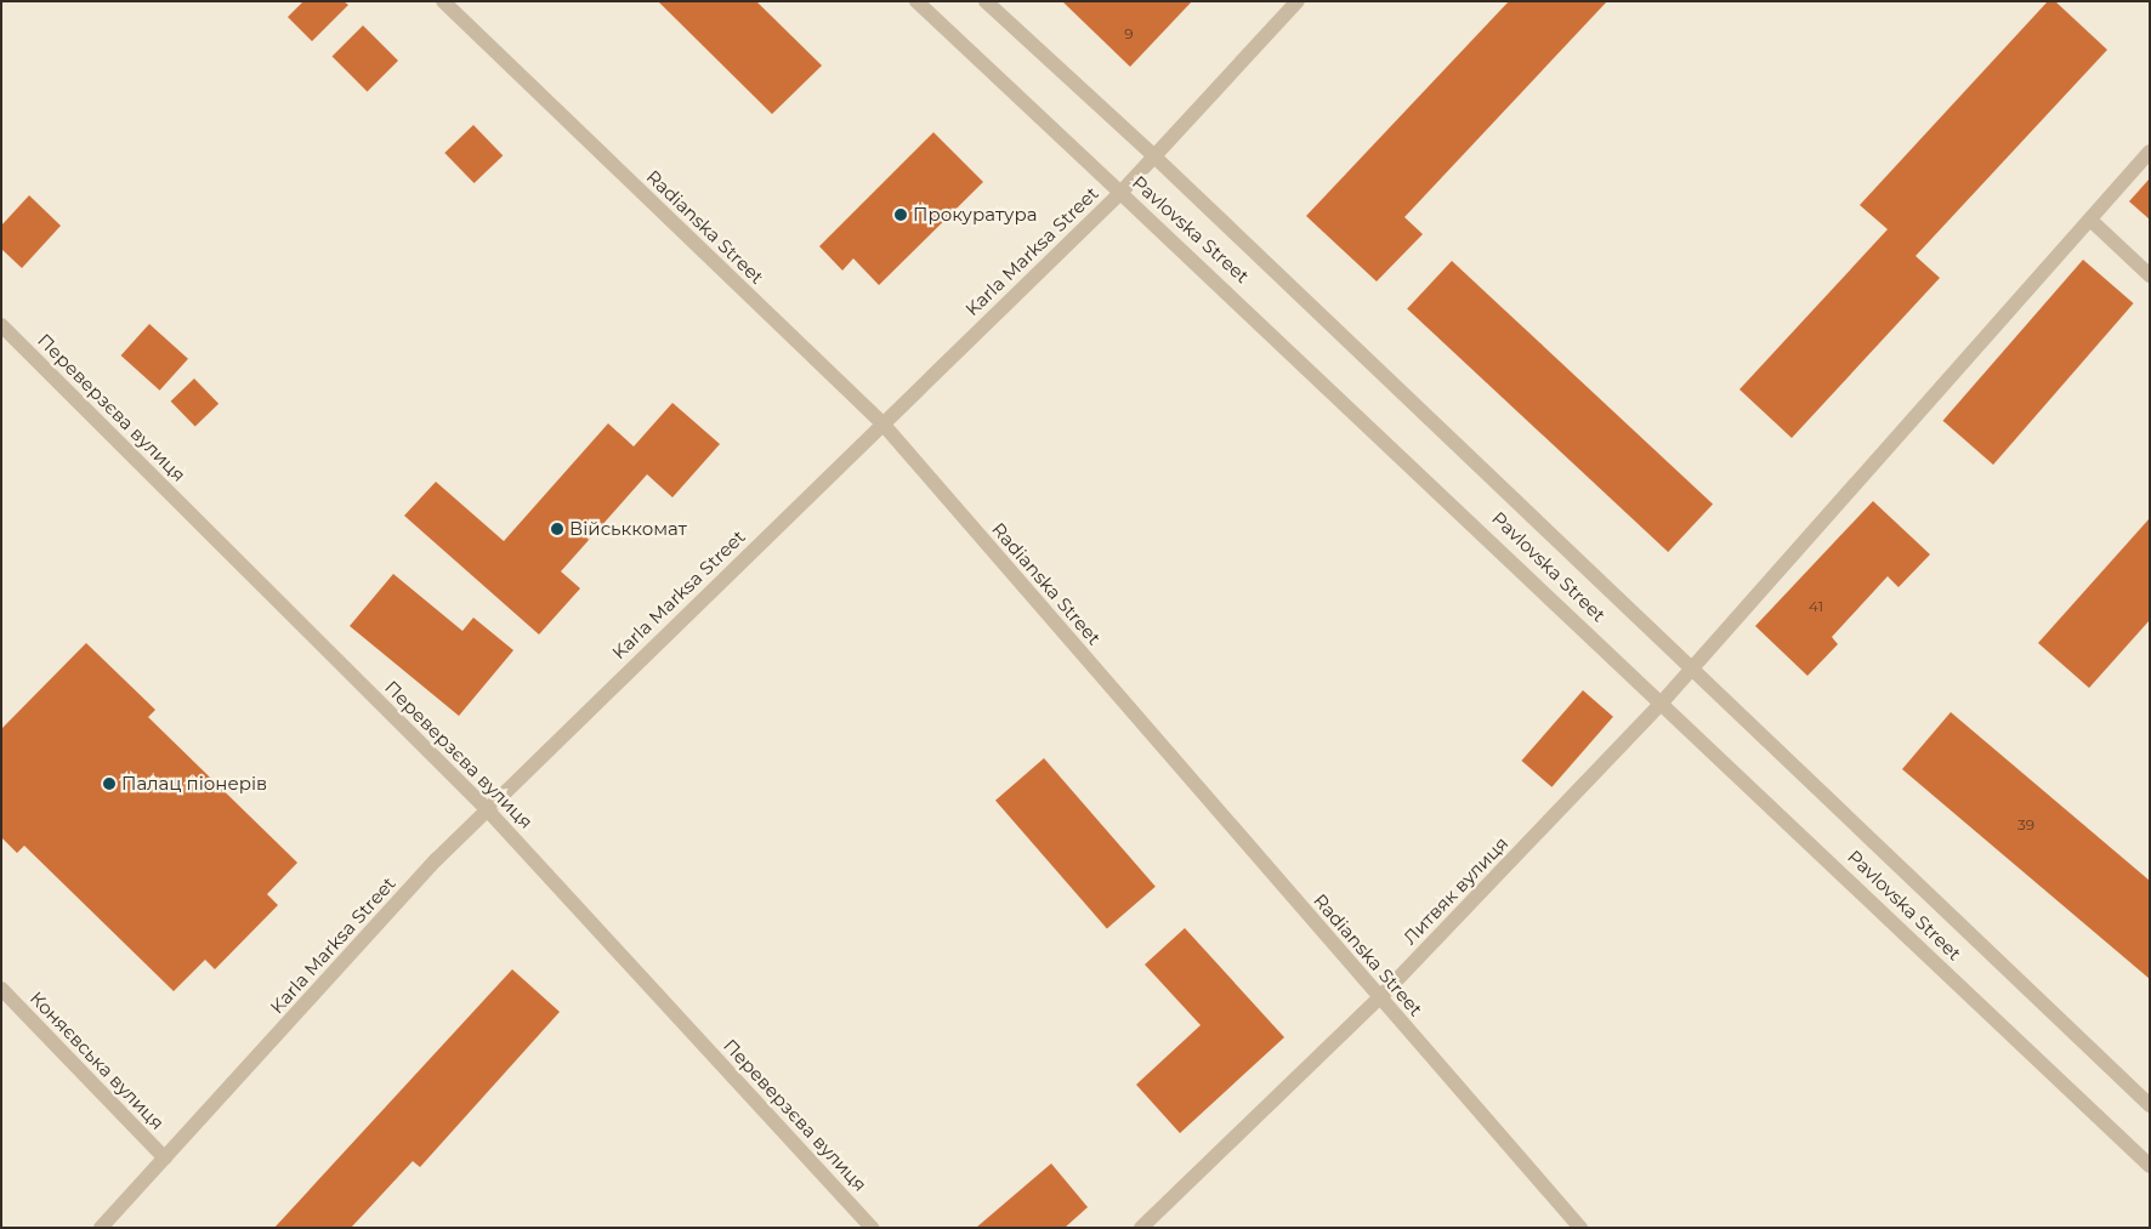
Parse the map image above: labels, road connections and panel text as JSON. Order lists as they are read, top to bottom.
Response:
{
  "streets": {
    "street": [
      "Radianska Street",
      "Pavlovska Street",
      "Karla Marksa Street",
      "Переверзєва вулиця",
      "Литвяк вулиця",
      "Коняєвська вулиця"
    ]
  },
  "crossings": [
    ["Radianska Street", "Karla Marksa Street"],
    ["Radianska Street", "Литвяк вулиця"],
    ["Pavlovska Street", "Karla Marksa Street"],
    ["Pavlovska Street", "Литвяк вулиця"],
    ["Karla Marksa Street", "Переверзєва вулиця"],
    ["Karla Marksa Street", "Коняєвська вулиця"]
  ],
  "places": ["Прокуратура", "Військкомат", "Палац піонерів"],
  "house_numbers": ["9", "41", "39"]
}
